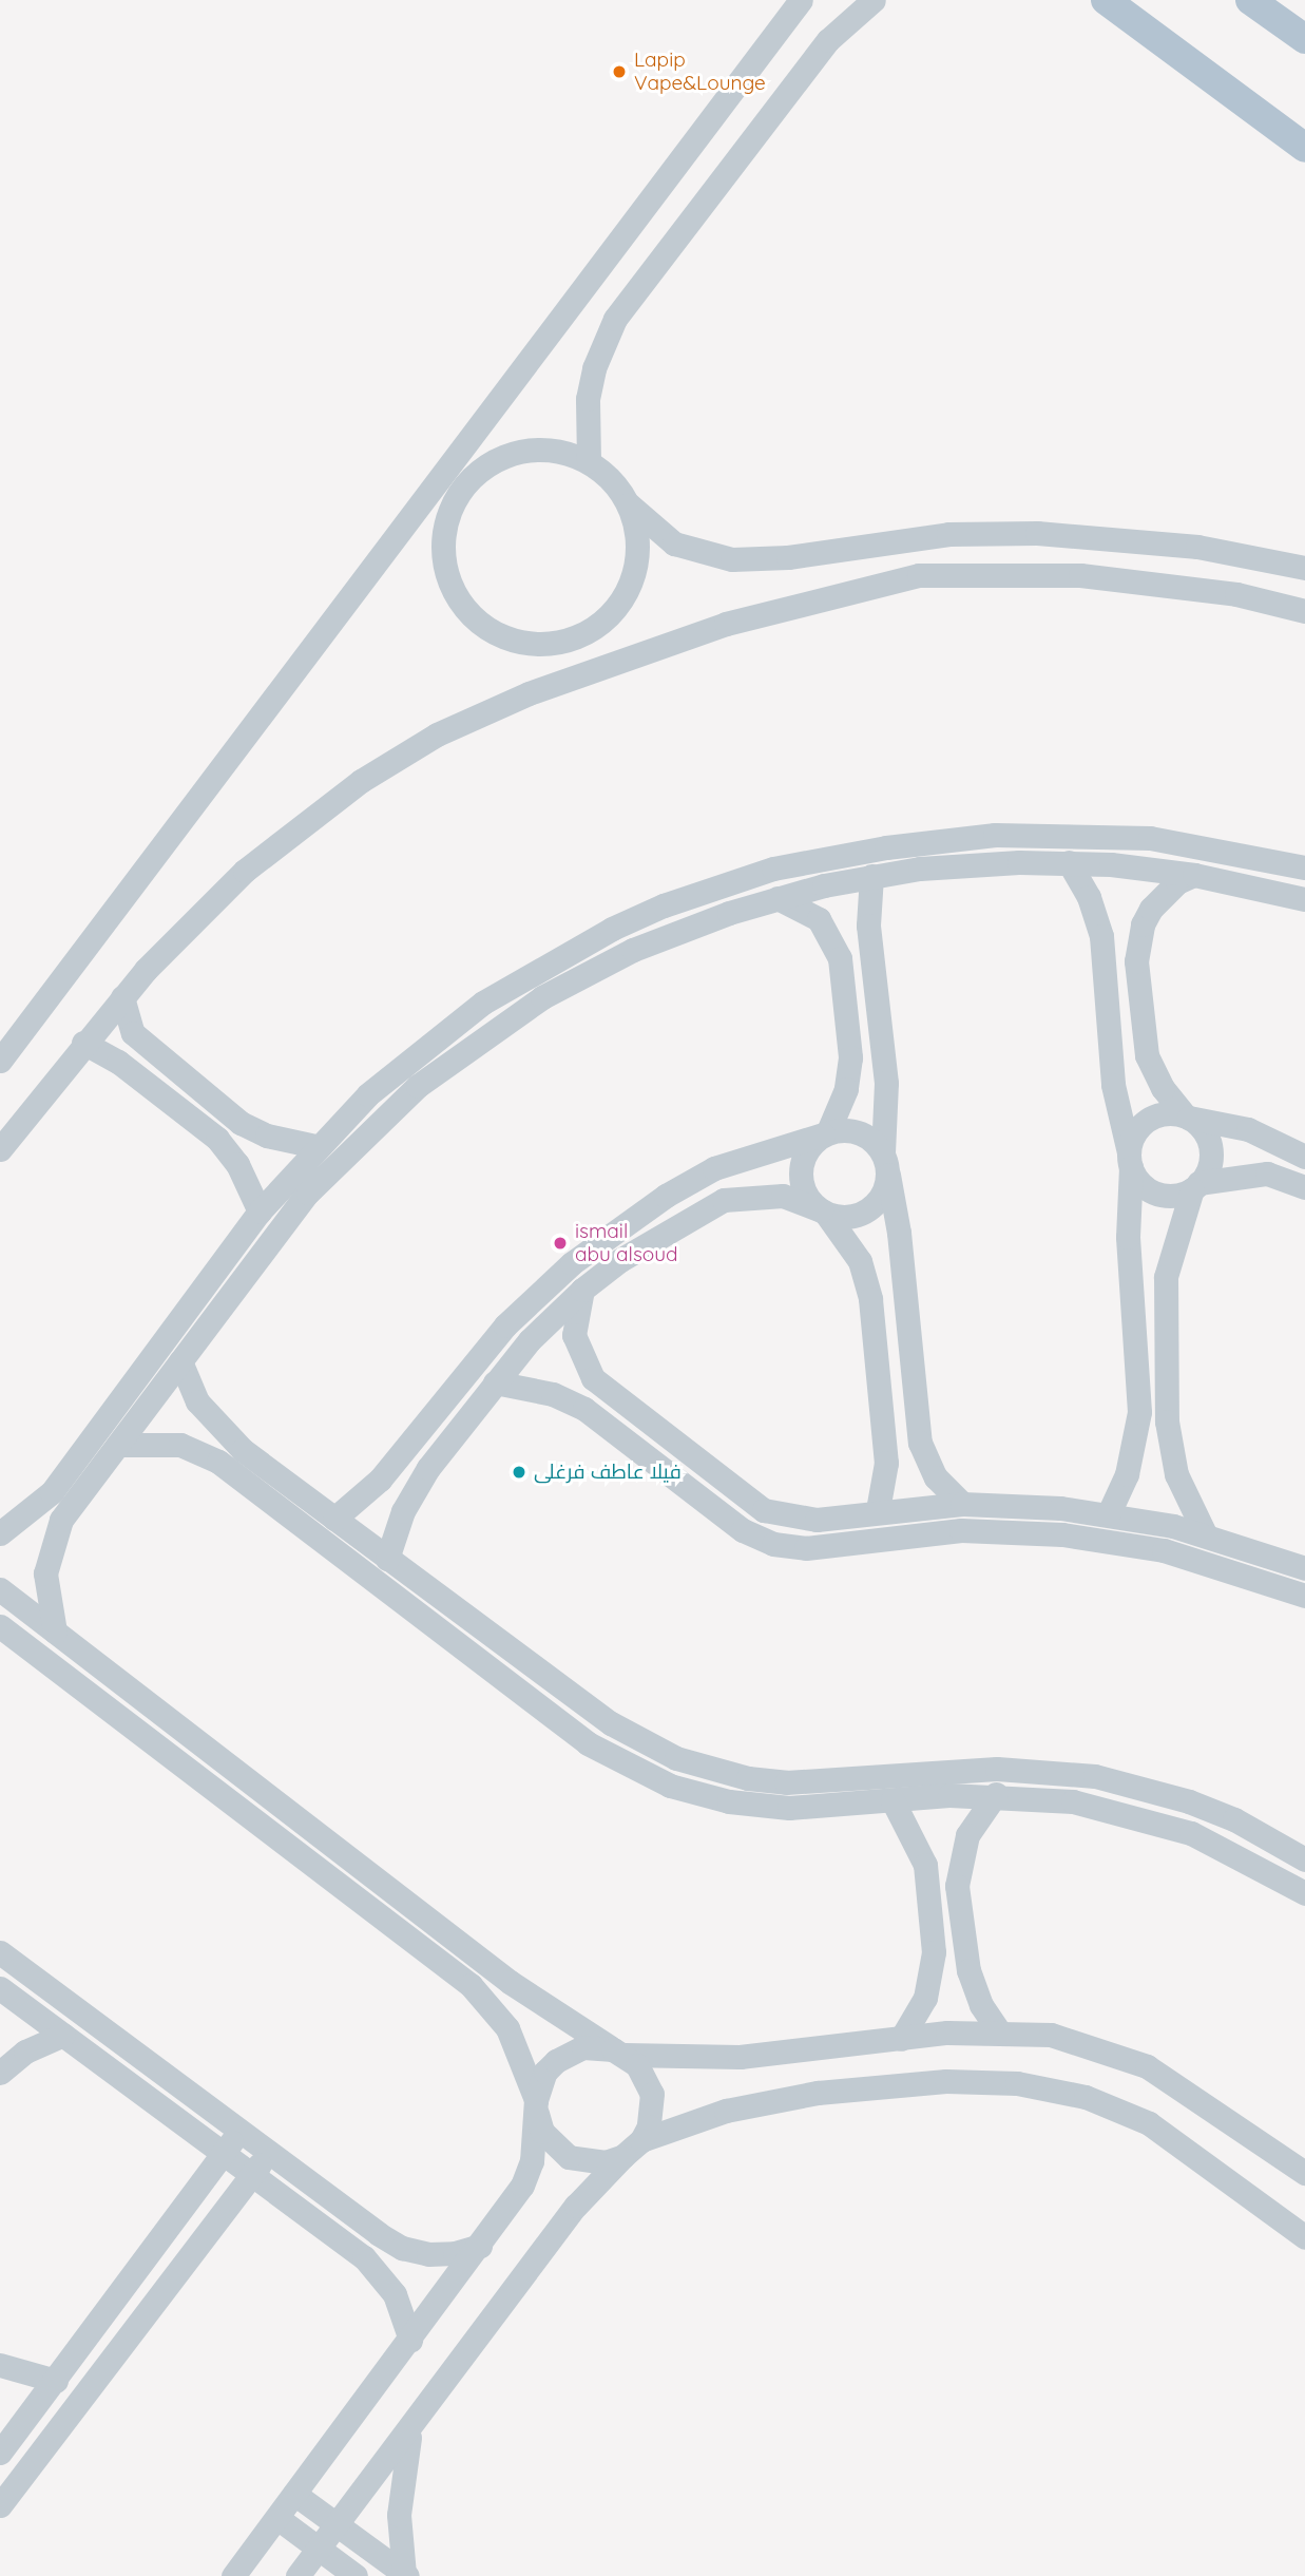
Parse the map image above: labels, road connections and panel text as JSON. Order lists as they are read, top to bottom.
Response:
{
  "places": ["Lapip Vape&Lounge", "ismail abu alsoud", "فيلا عاطف فرغلى"]
}
